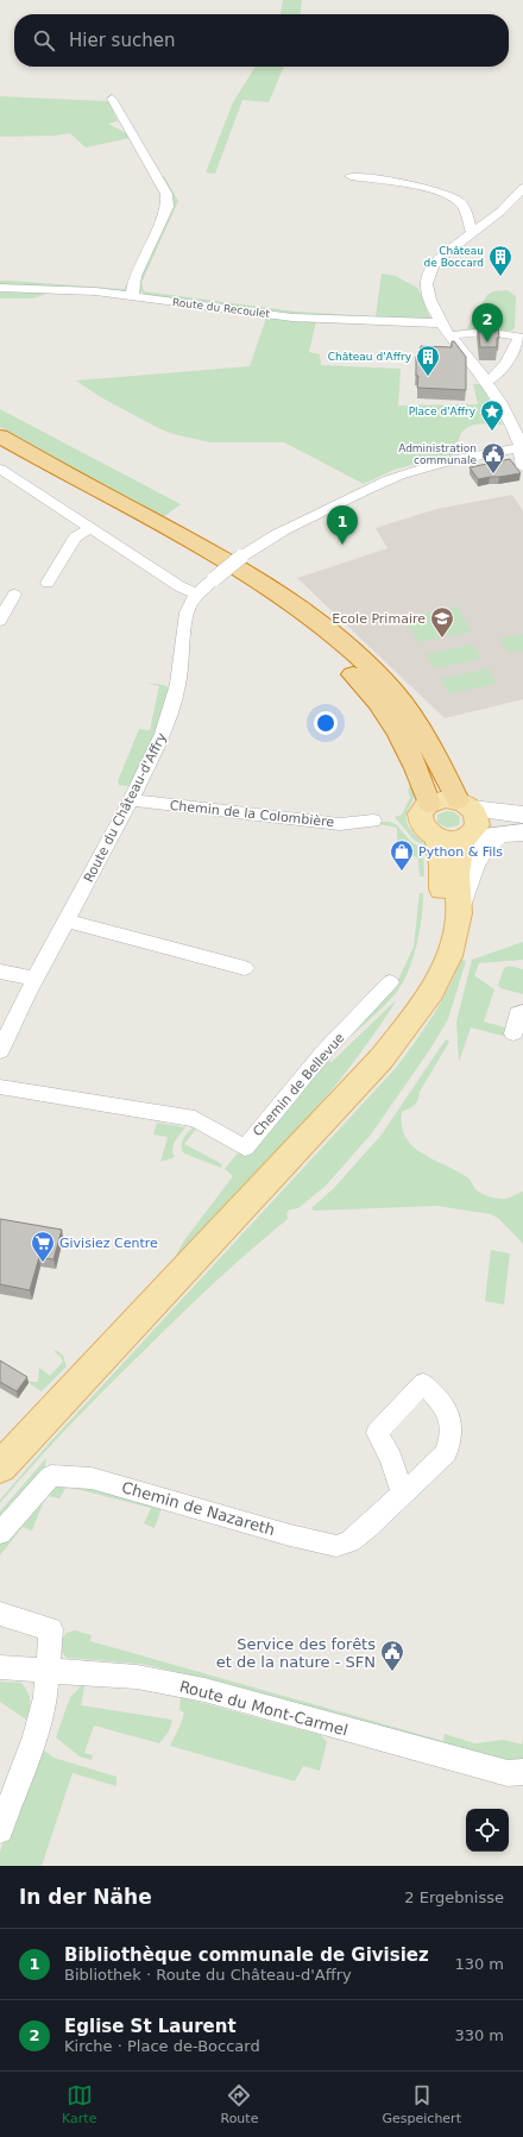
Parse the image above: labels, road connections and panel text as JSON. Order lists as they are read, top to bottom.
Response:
{
  "streets": {
    "street": [
      "Route du Recoulet",
      "Route du Château-d'Affry",
      "Chemin de la Colombière",
      "Chemin de Bellevue",
      "Chemin de Nazareth",
      "Route du Mont-Carmel"
    ]
  },
  "crossings": [
    ["Route du Château-d'Affry", "Chemin de la Colombière"]
  ],
  "places": {
    "building": ["Château de Boccard", "Château d'Affry"],
    "place": ["Place d'Affry"],
    "public building": ["Administration communale", "Service des forêts et de la nature - SFN"],
    "school or university": ["Ecole Primaire"],
    "shop": ["Python & Fils"],
    "supermarket": ["Givisiez Centre"]
  },
  "page": {
    "search": "Hier suchen",
    "pins": ["2", "1"],
    "heading": ["In der Nähe", "2 Ergebnisse"],
    "list": [
      {
        "mark": "1",
        "name": "Bibliothèque communale de Givisiez",
        "note": "Bibliothek · Route du Château-d'Affry",
        "value": "130 m"
      },
      {
        "mark": "2",
        "name": "Eglise St Laurent",
        "note": "Kirche · Place de-Boccard",
        "value": "330 m"
      }
    ],
    "nav": ["Karte", "Route", "Gespeichert"]
  }
}
